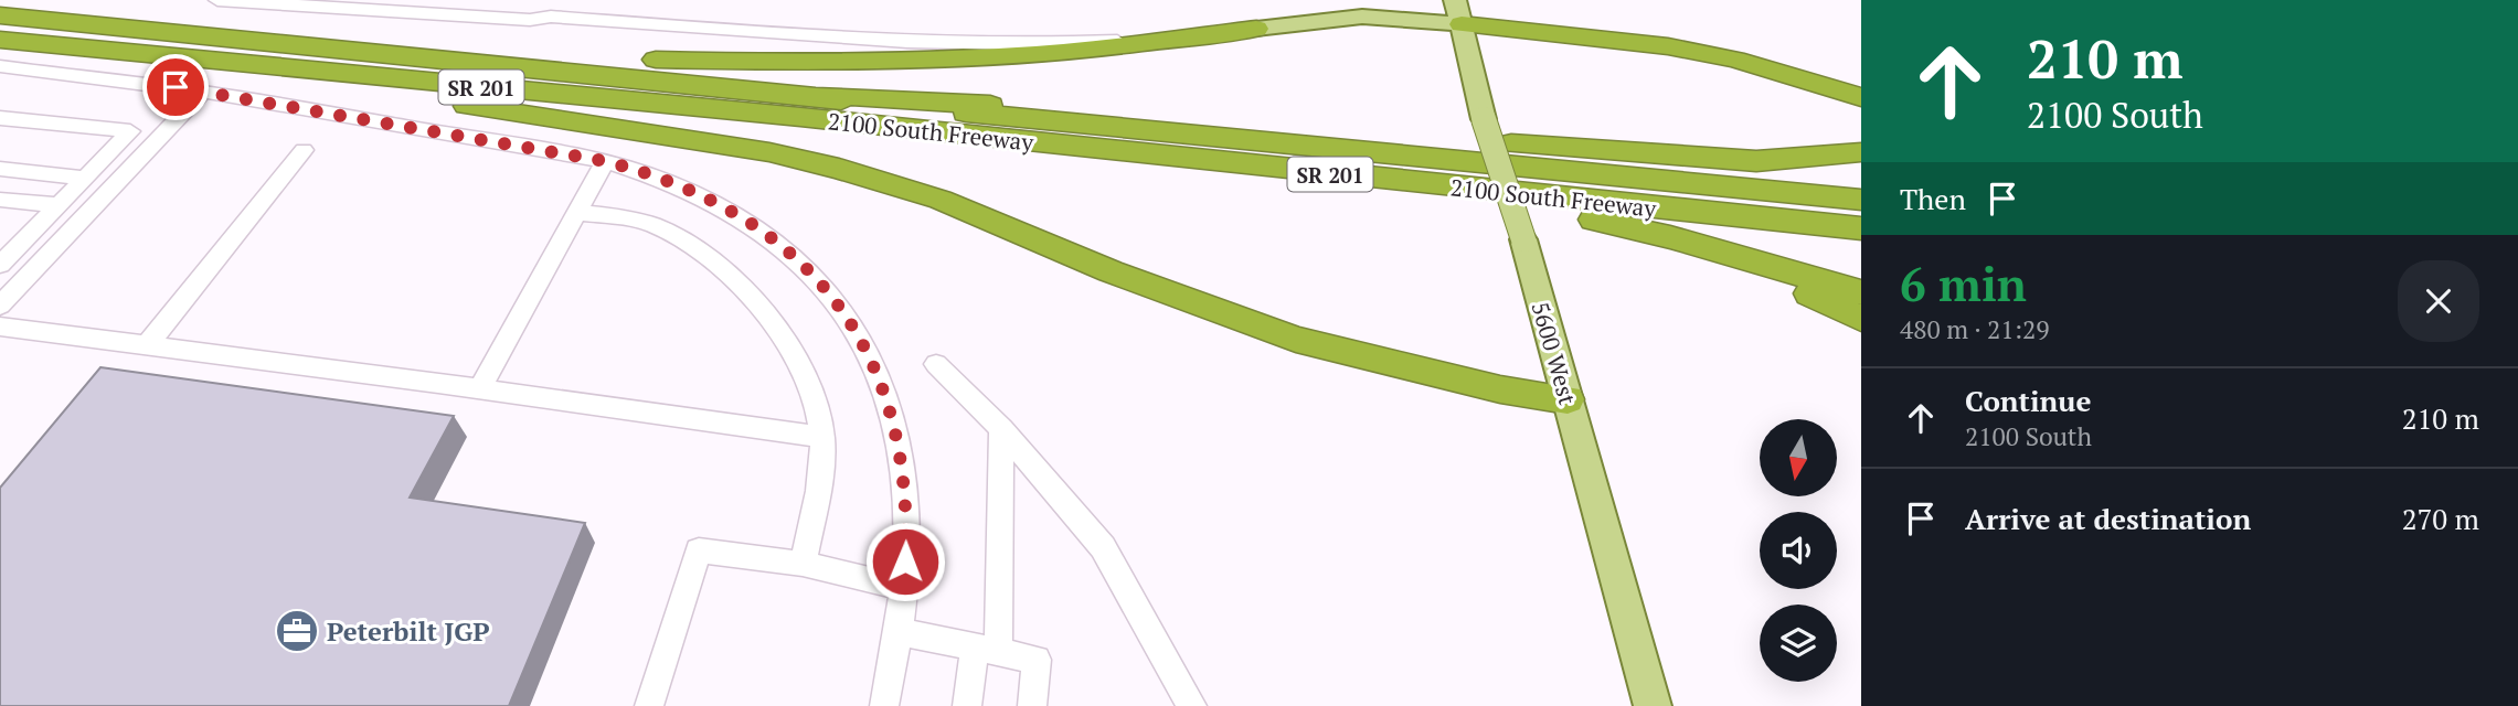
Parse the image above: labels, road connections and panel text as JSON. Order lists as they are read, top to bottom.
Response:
{
  "streets": {
    "highway": ["SR 201", "2100 South Freeway"],
    "main road": ["5600 West"]
  },
  "places": {
    "office": ["Peterbilt JGP"]
  },
  "north": "bottom",
  "page": {
    "turn": ["210 m", "2100 South"],
    "then": "Then",
    "heading": ["6 min", "480 m · 21:29"],
    "list": [
      {
        "name": "Continue",
        "note": "2100 South",
        "value": "210 m"
      },
      {
        "name": "Arrive at destination",
        "value": "270 m"
      }
    ]
  }
}
